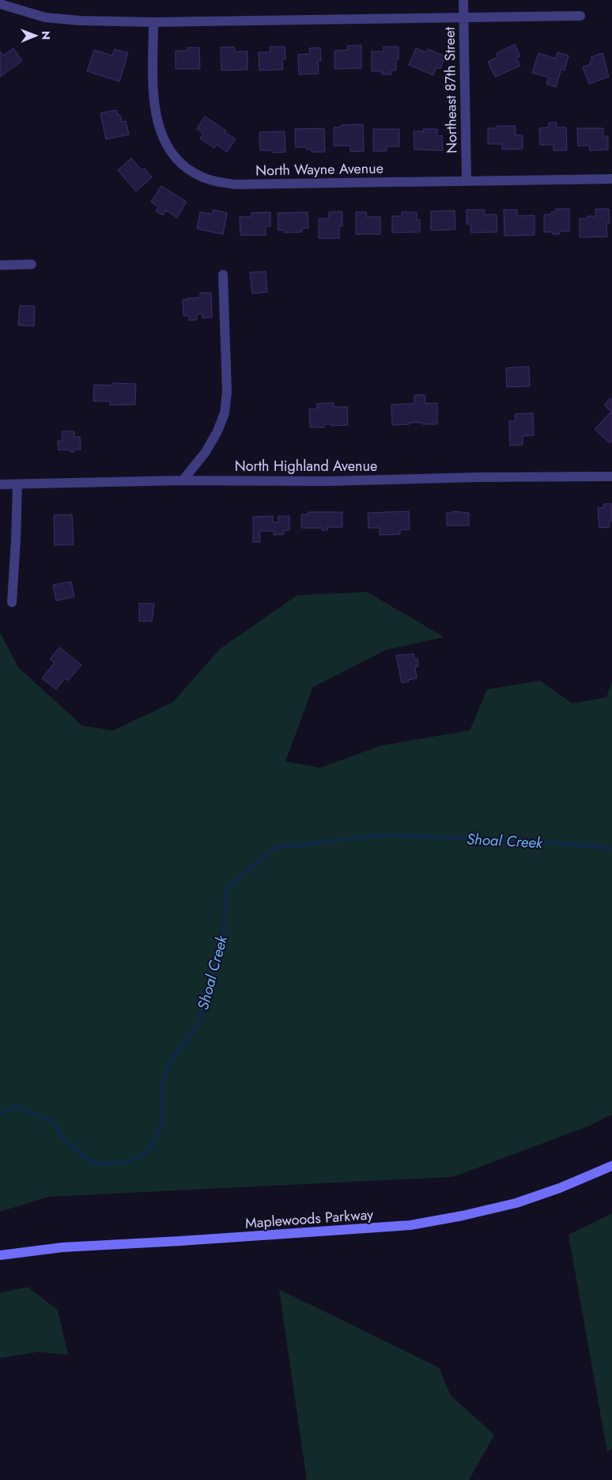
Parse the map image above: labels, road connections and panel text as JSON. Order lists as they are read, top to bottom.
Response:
{
  "streets": {
    "main road": ["Maplewoods Parkway"],
    "street": ["Northeast 87th Street", "North Wayne Avenue", "North Highland Avenue"]
  },
  "crossings": [
    ["Northeast 87th Street", "North Wayne Avenue"]
  ],
  "water": ["Shoal Creek"],
  "north": "right"
}
